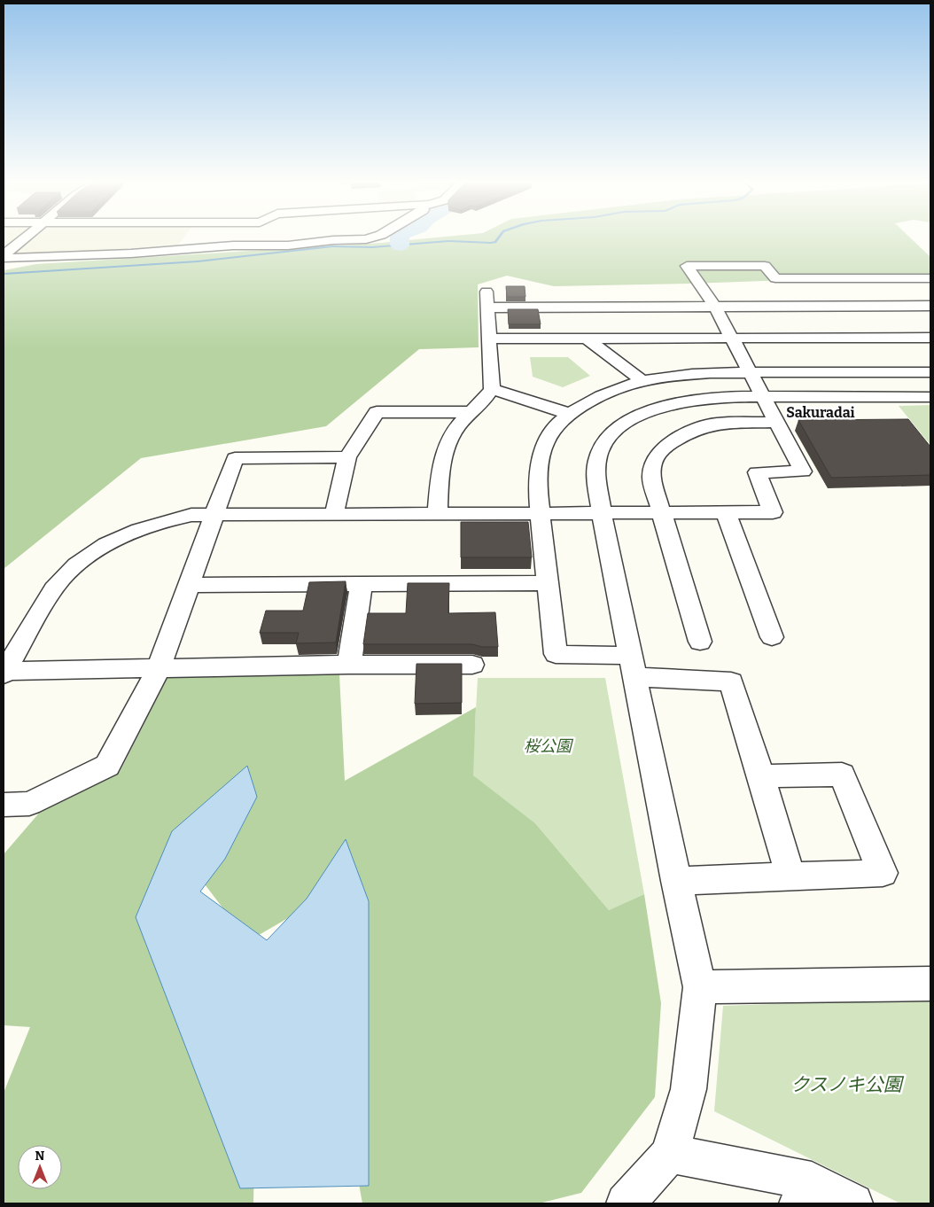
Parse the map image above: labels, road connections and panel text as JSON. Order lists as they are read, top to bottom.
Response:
{
  "districts": ["Sakuradai"],
  "parks": ["桜公園", "クスノキ公園"],
  "north": "top"
}
